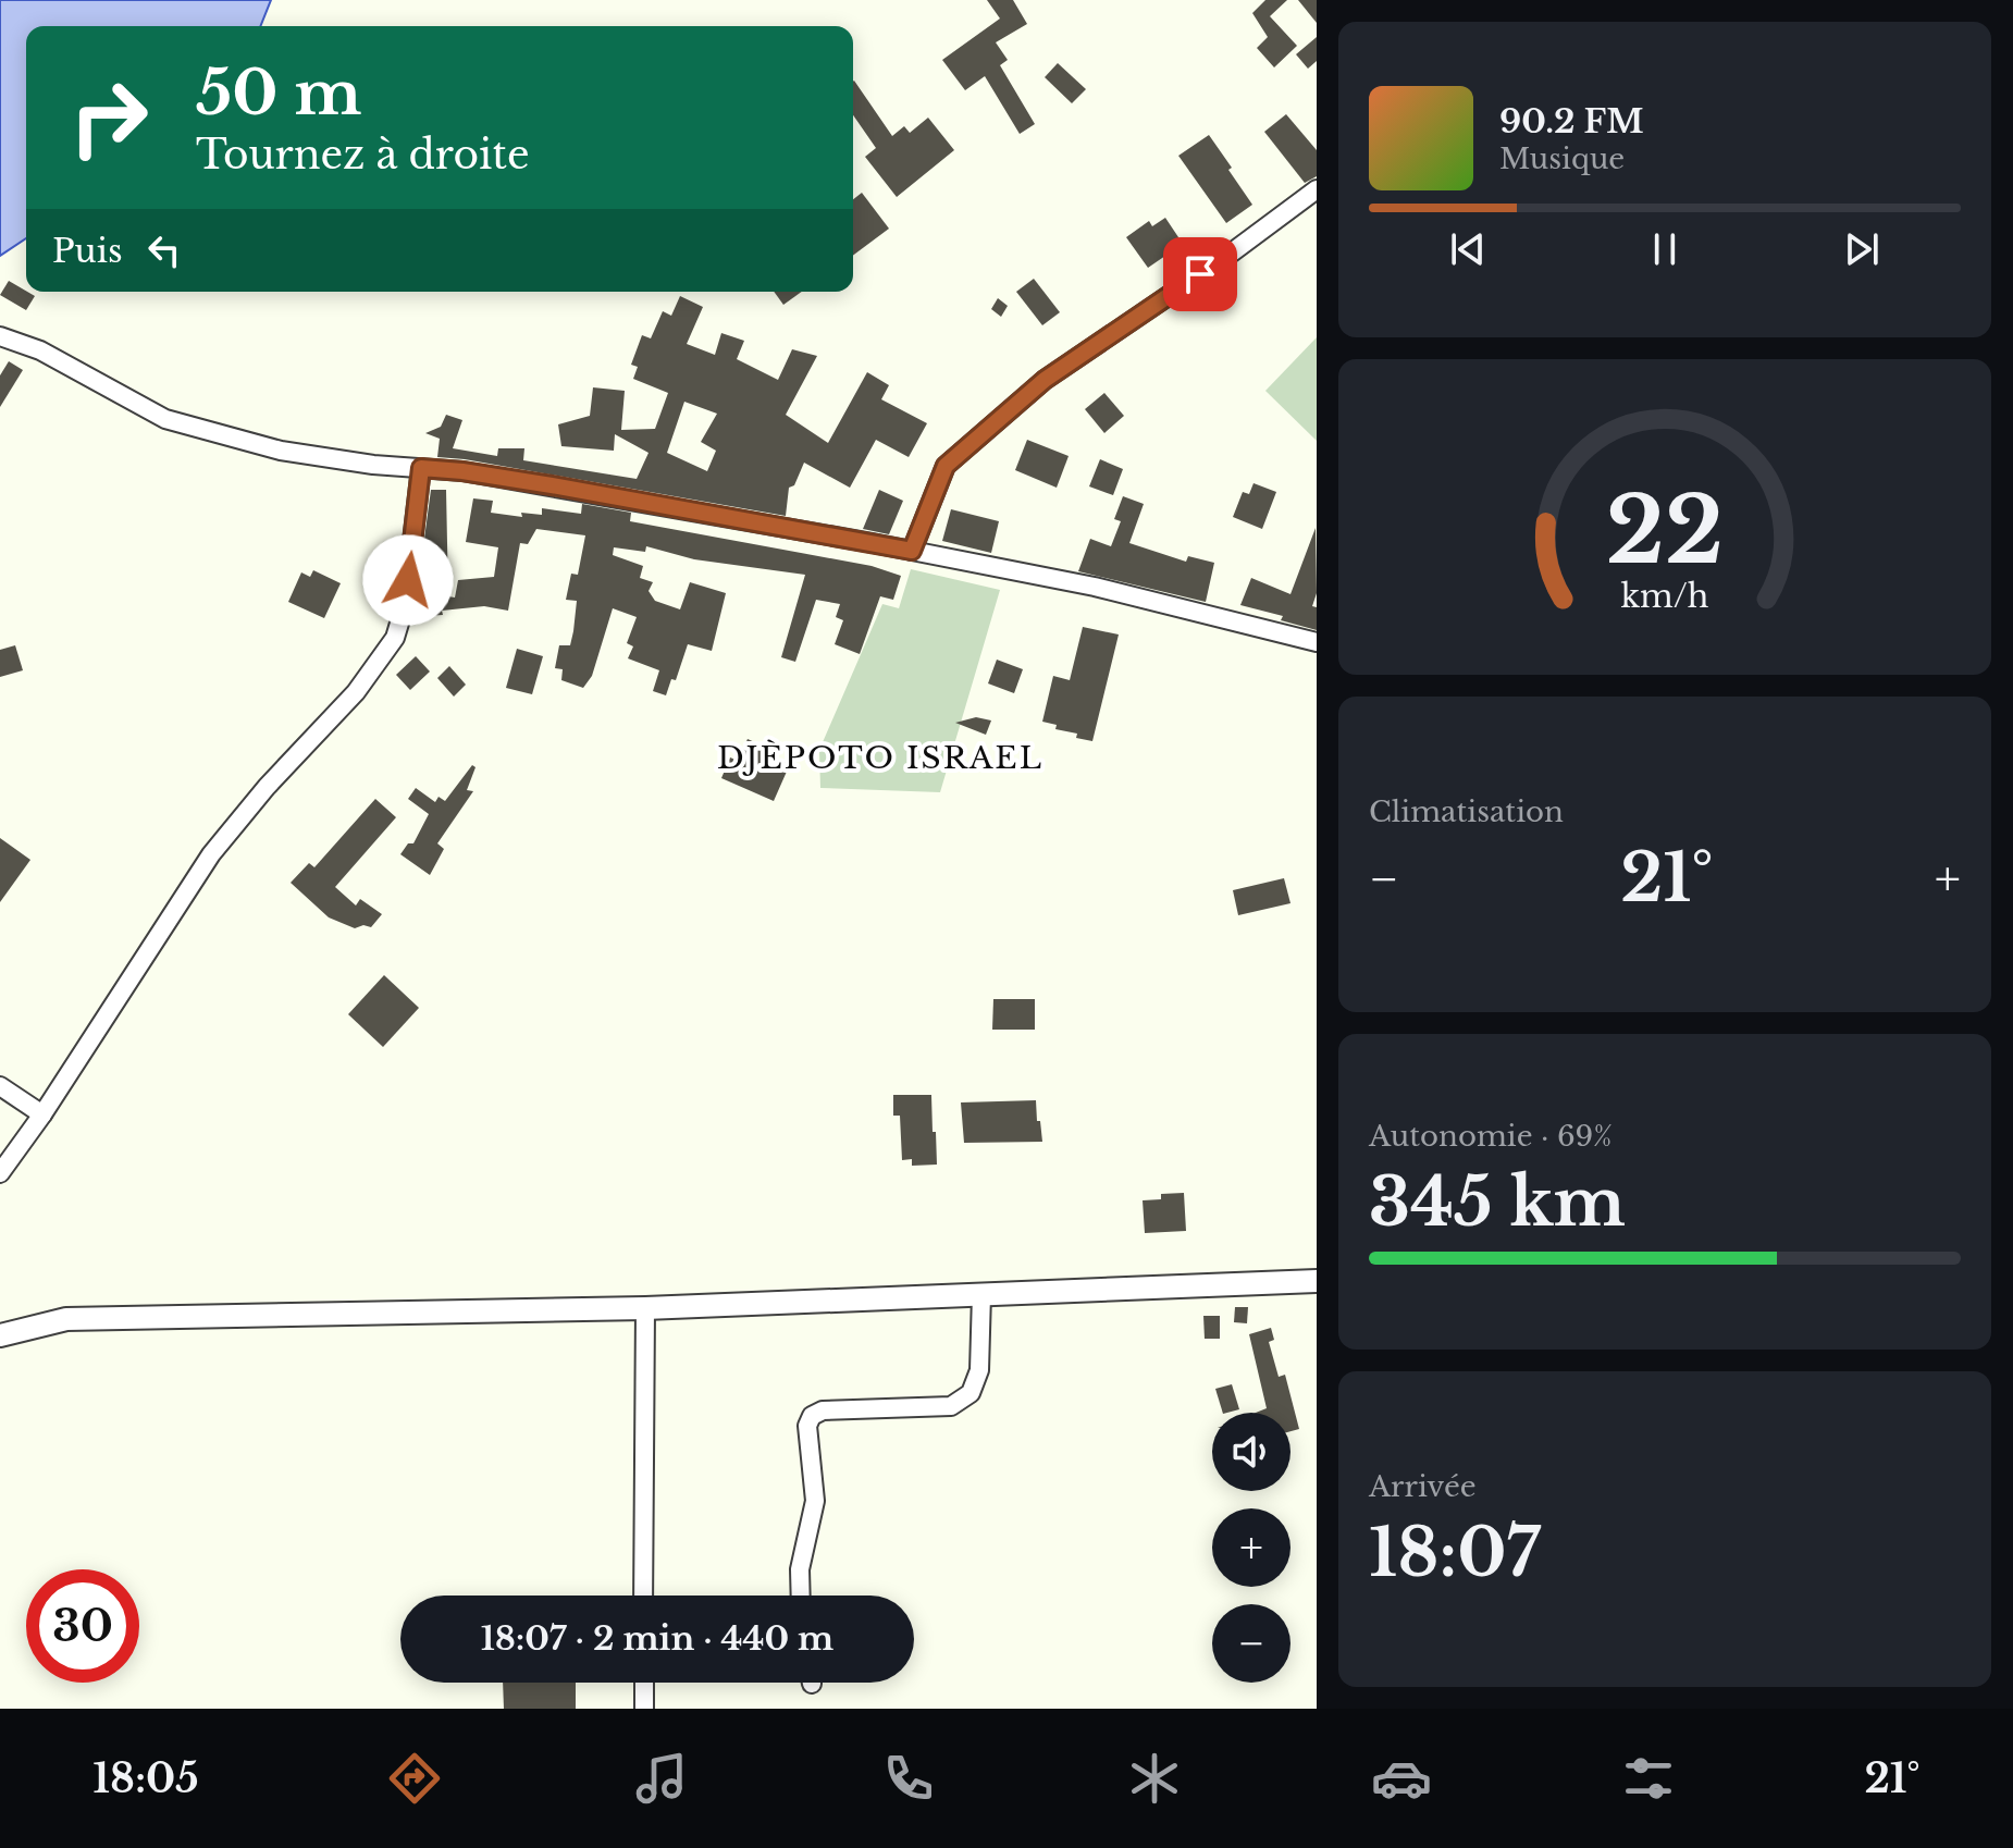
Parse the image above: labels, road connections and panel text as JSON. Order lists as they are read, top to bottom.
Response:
{
  "districts": ["DJÈPOTO ISRAEL"],
  "page": {
    "turn": ["50 m", "Tournez à droite"],
    "song": ["90.2 FM", "Musique"],
    "then": "Puis",
    "tile": [
      "Climatisation",
      ["Autonomie · 69%", "345 km"],
      ["Arrivée", "18:07"]
    ],
    "heat": ["−", "21°", "+"],
    "map_buttons": ["+", "−"],
    "limit": "30",
    "trip": "18:07 · 2 min · 440 m",
    "tabs": ["18:05", "21°"],
    "gauge": ["22", "km/h"]
  }
}
